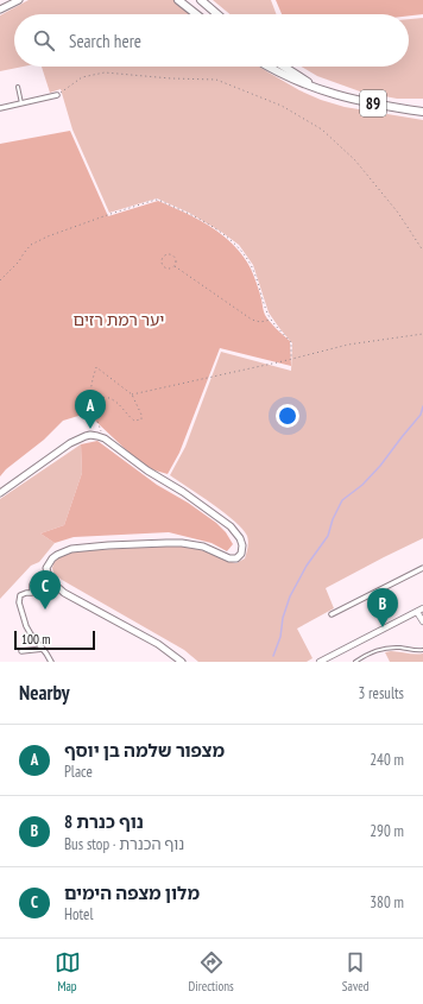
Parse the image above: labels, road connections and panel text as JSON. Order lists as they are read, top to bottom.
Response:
{
  "streets": {
    "highway": ["89"]
  },
  "parks": ["יער רמת רזים"],
  "scale_bar": "100 m",
  "page": {
    "search": "Search here",
    "pins": ["A", "C", "B"],
    "scale": "100 m",
    "heading": ["Nearby", "3 results"],
    "list": [
      {
        "mark": "A",
        "name": "מצפור שלמה בן יוסף",
        "note": "Place",
        "value": "240 m"
      },
      {
        "mark": "B",
        "name": "נוף כנרת 8",
        "note": "Bus stop · נוף הכנרת",
        "value": "290 m"
      },
      {
        "mark": "C",
        "name": "מלון מצפה הימים",
        "note": "Hotel",
        "value": "380 m"
      }
    ],
    "nav": ["Map", "Directions", "Saved"]
  }
}
